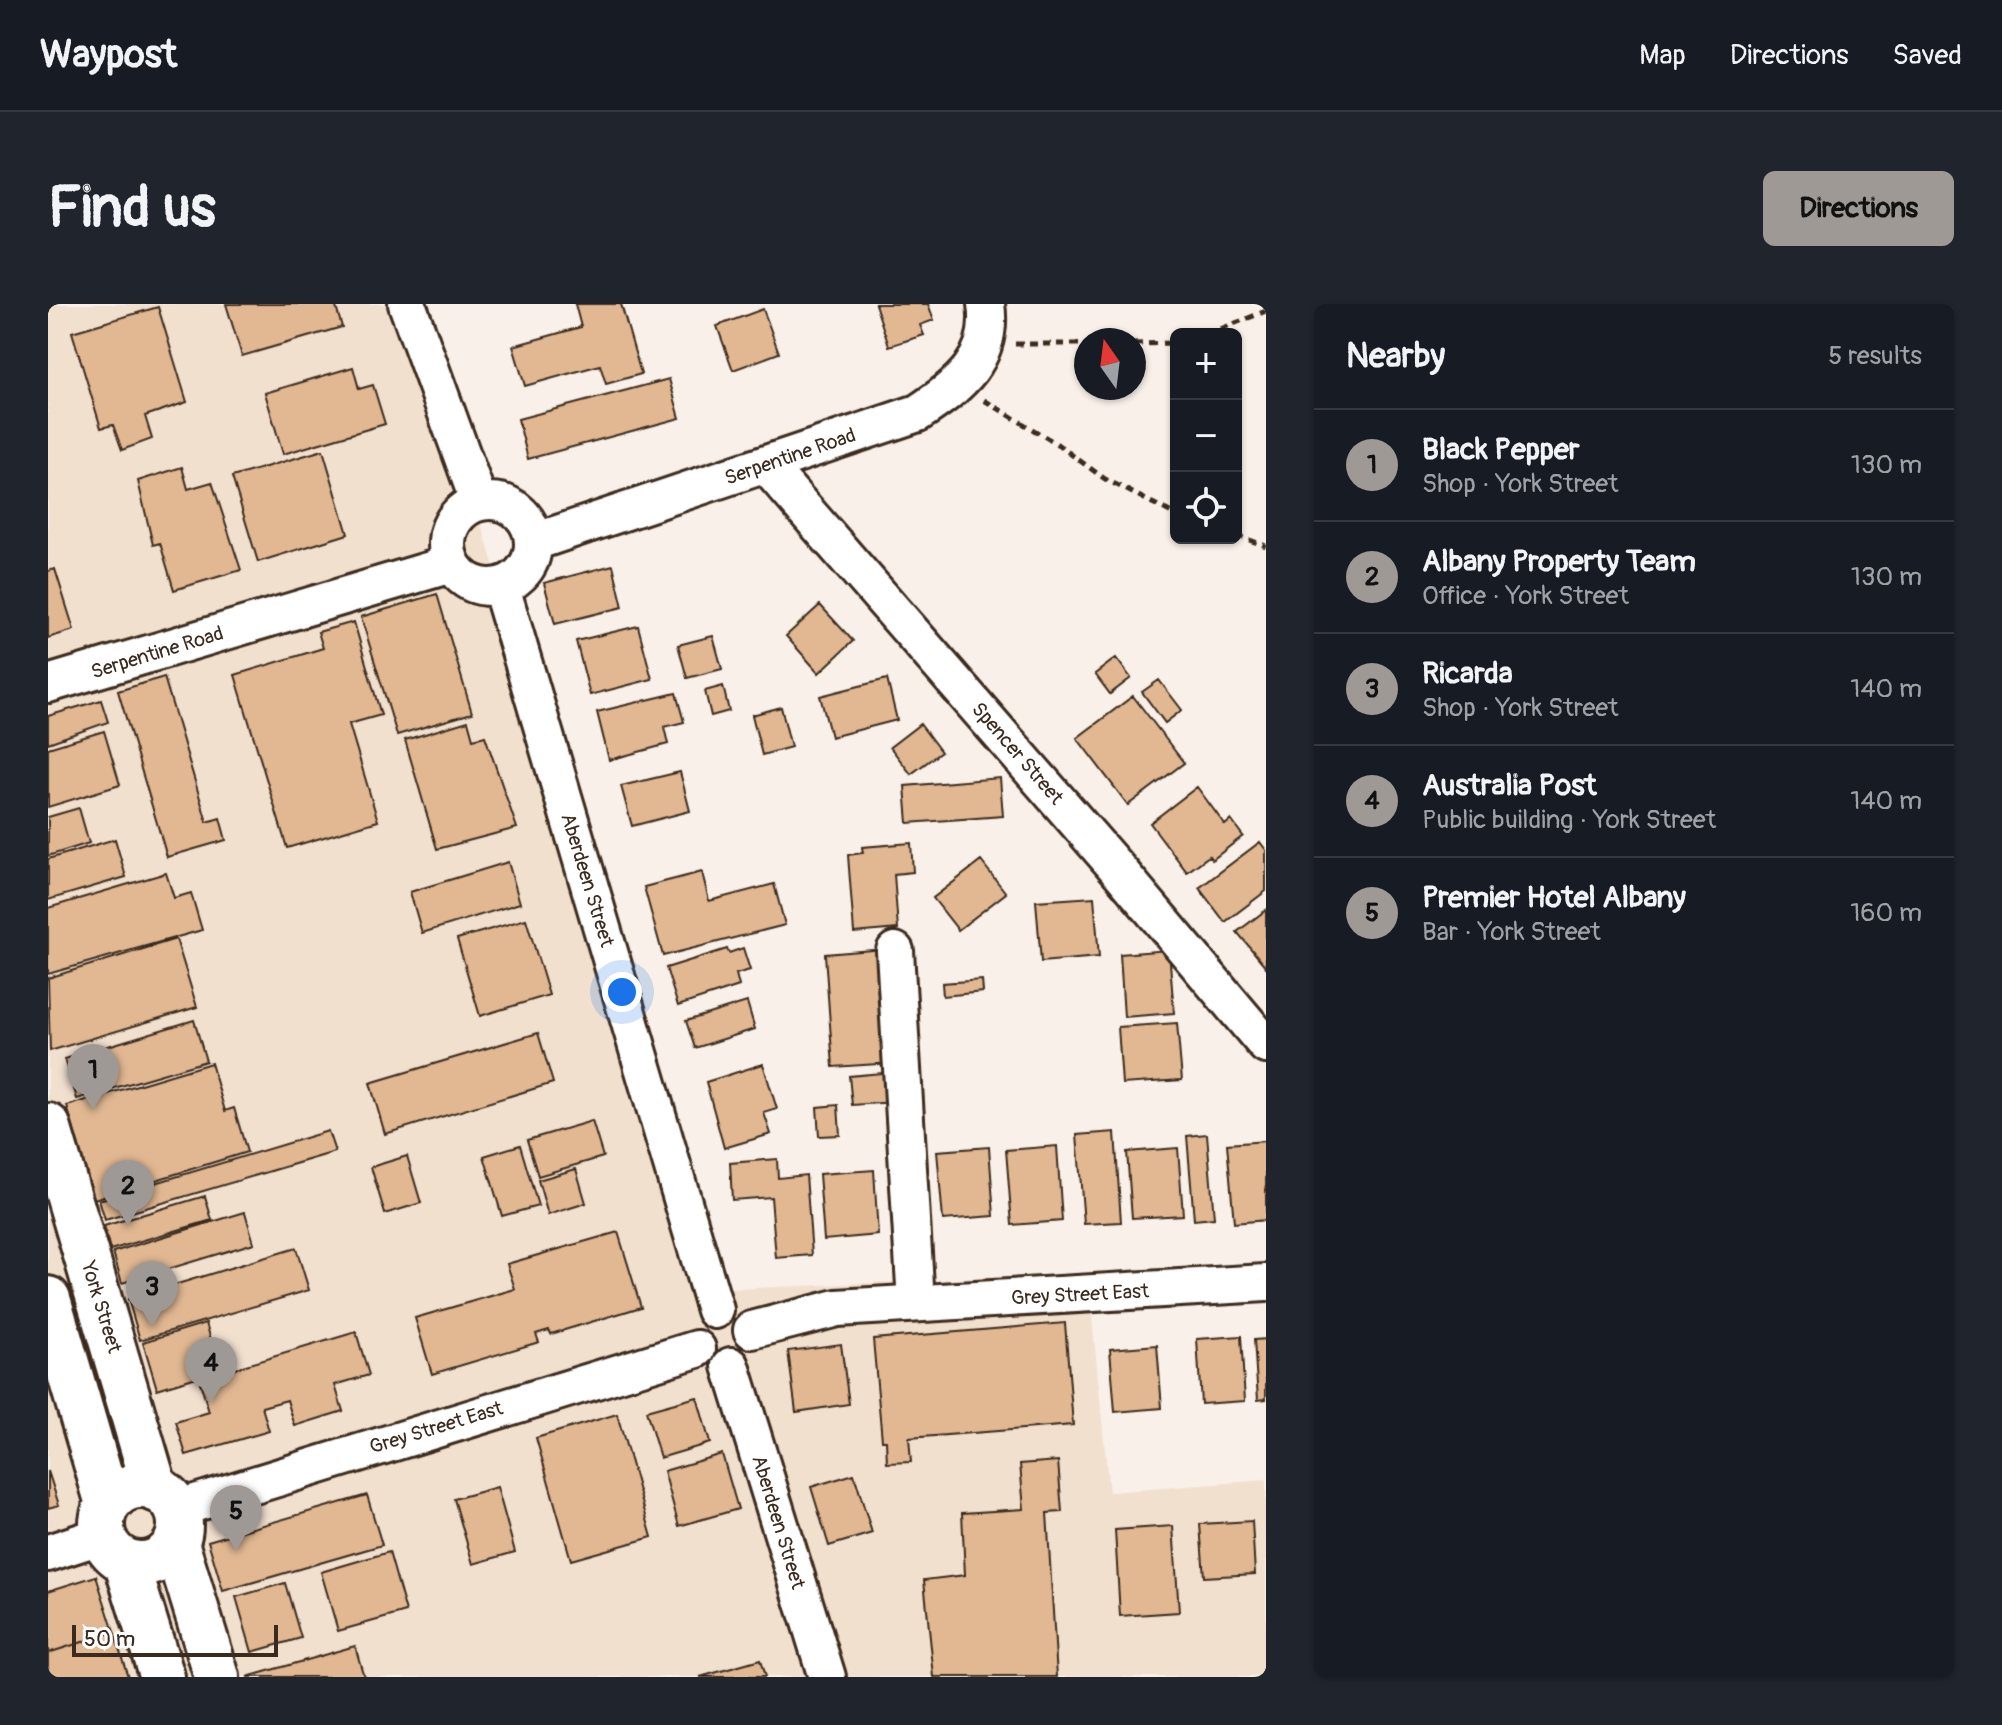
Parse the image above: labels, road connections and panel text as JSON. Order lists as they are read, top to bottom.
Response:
{
  "streets": {
    "main road": ["York Street"],
    "street": [
      "Serpentine Road",
      "Spencer Street",
      "Aberdeen Street",
      "Grey Street East"
    ]
  },
  "crossings": [
    ["Serpentine Road", "Spencer Street"],
    ["Serpentine Road", "Aberdeen Street"],
    ["Aberdeen Street", "Grey Street East"],
    ["Grey Street East", "York Street"]
  ],
  "scale_bar": "50 m",
  "north": "top",
  "page": {
    "header": "Waypost",
    "nav": ["Map", "Directions", "Saved"],
    "buttons": "Directions",
    "title": "Find us",
    "heading": ["Nearby", "5 results"],
    "map_buttons": ["+", "−"],
    "list": [
      {
        "mark": "1",
        "name": "Black Pepper",
        "note": "Shop · York Street",
        "value": "130 m"
      },
      {
        "mark": "2",
        "name": "Albany Property Team",
        "note": "Office · York Street",
        "value": "130 m"
      },
      {
        "mark": "3",
        "name": "Ricarda",
        "note": "Shop · York Street",
        "value": "140 m"
      },
      {
        "mark": "4",
        "name": "Australia Post",
        "note": "Public building · York Street",
        "value": "140 m"
      },
      {
        "mark": "5",
        "name": "Premier Hotel Albany",
        "note": "Bar · York Street",
        "value": "160 m"
      }
    ],
    "pins": [
      "1",
      "2",
      "3",
      "4",
      "5"
    ],
    "scale": "50 m"
  }
}
